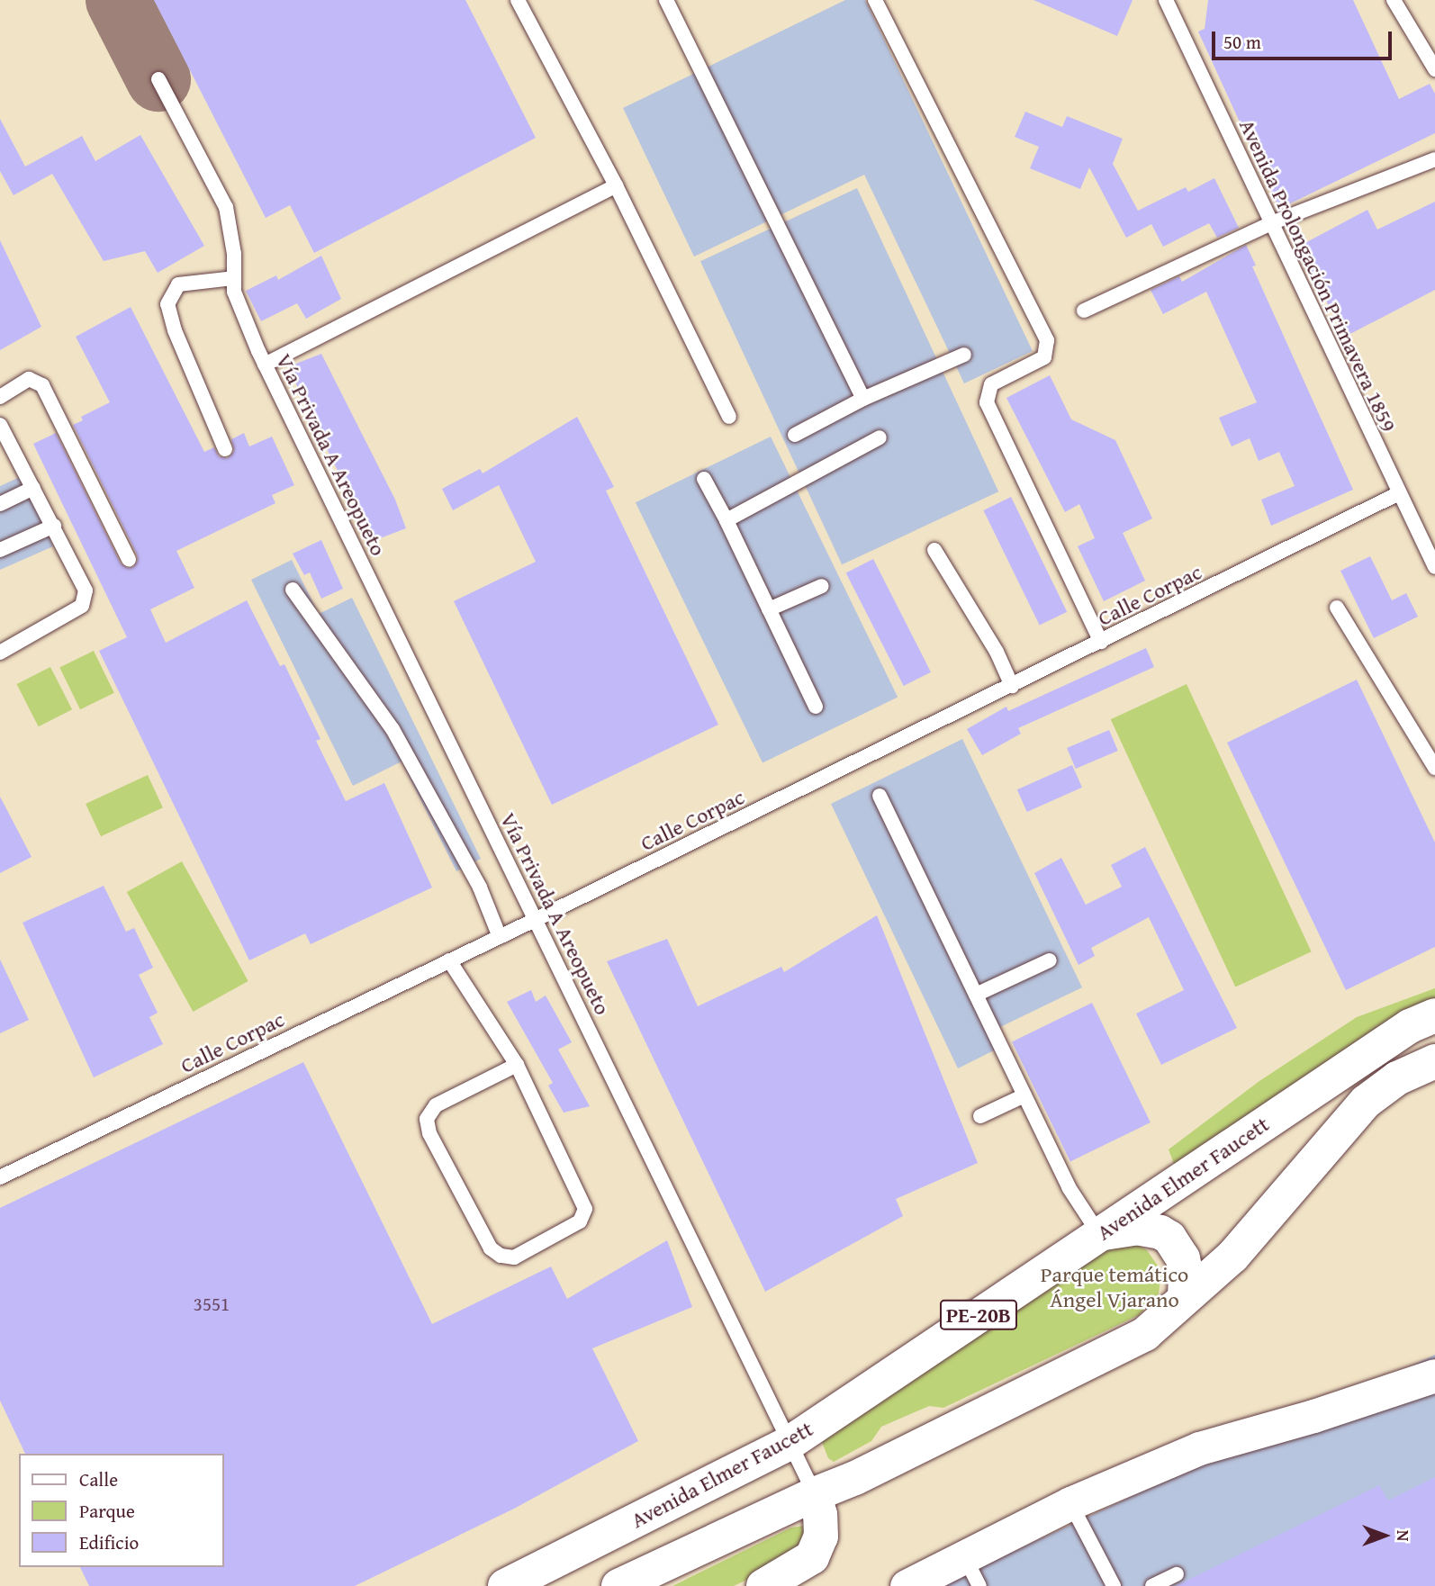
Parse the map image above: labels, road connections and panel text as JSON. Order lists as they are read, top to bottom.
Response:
{
  "streets": {
    "highway": ["Avenida Elmer Faucett", "PE-20B"],
    "lane": ["Avenida Prolongación Primavera 1859", "Vía Privada A Areopueto", "Calle Corpac"]
  },
  "crossings": [
    ["Avenida Prolongación Primavera 1859", "Calle Corpac"],
    ["Vía Privada A Areopueto", "Calle Corpac"],
    ["Vía Privada A Areopueto", "Avenida Elmer Faucett"]
  ],
  "parks": ["Parque temático Ángel Vjarano"],
  "house_numbers": ["3551"],
  "legend": ["Calle", "Parque", "Edificio"],
  "scale_bar": "50 m",
  "north": "right"
}
